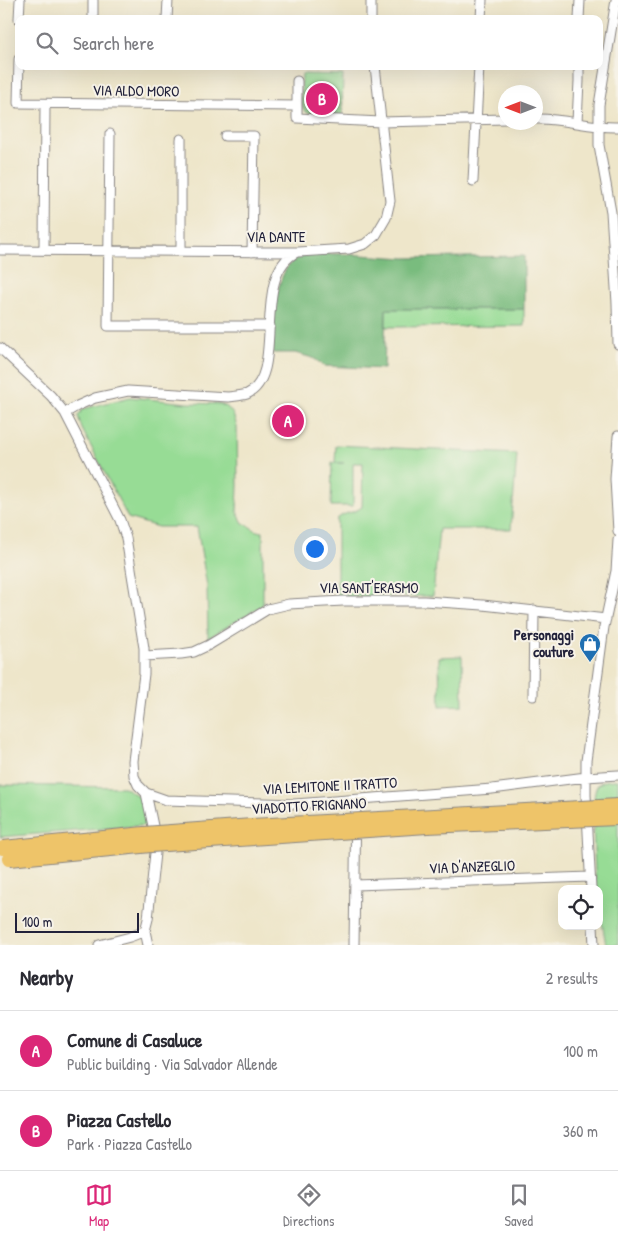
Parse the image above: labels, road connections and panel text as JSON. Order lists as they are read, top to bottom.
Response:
{
  "streets": {
    "highway": ["VIADOTTO FRIGNANO"],
    "street": [
      "VIA ALDO MORO",
      "VIA DANTE",
      "VIA SANT'ERASMO",
      "VIA LEMITONE II TRATTO",
      "VIA D'ANZEGLIO"
    ]
  },
  "places": {
    "shop": ["Personaggi couture"]
  },
  "scale_bar": "100 m",
  "north": "left",
  "page": {
    "search": "Search here",
    "pins": ["B", "A"],
    "scale": "100 m",
    "heading": ["Nearby", "2 results"],
    "list": [
      {
        "mark": "A",
        "name": "Comune di Casaluce",
        "note": "Public building · Via Salvador Allende",
        "value": "100 m"
      },
      {
        "mark": "B",
        "name": "Piazza Castello",
        "note": "Park · Piazza Castello",
        "value": "360 m"
      }
    ],
    "nav": ["Map", "Directions", "Saved"]
  }
}
